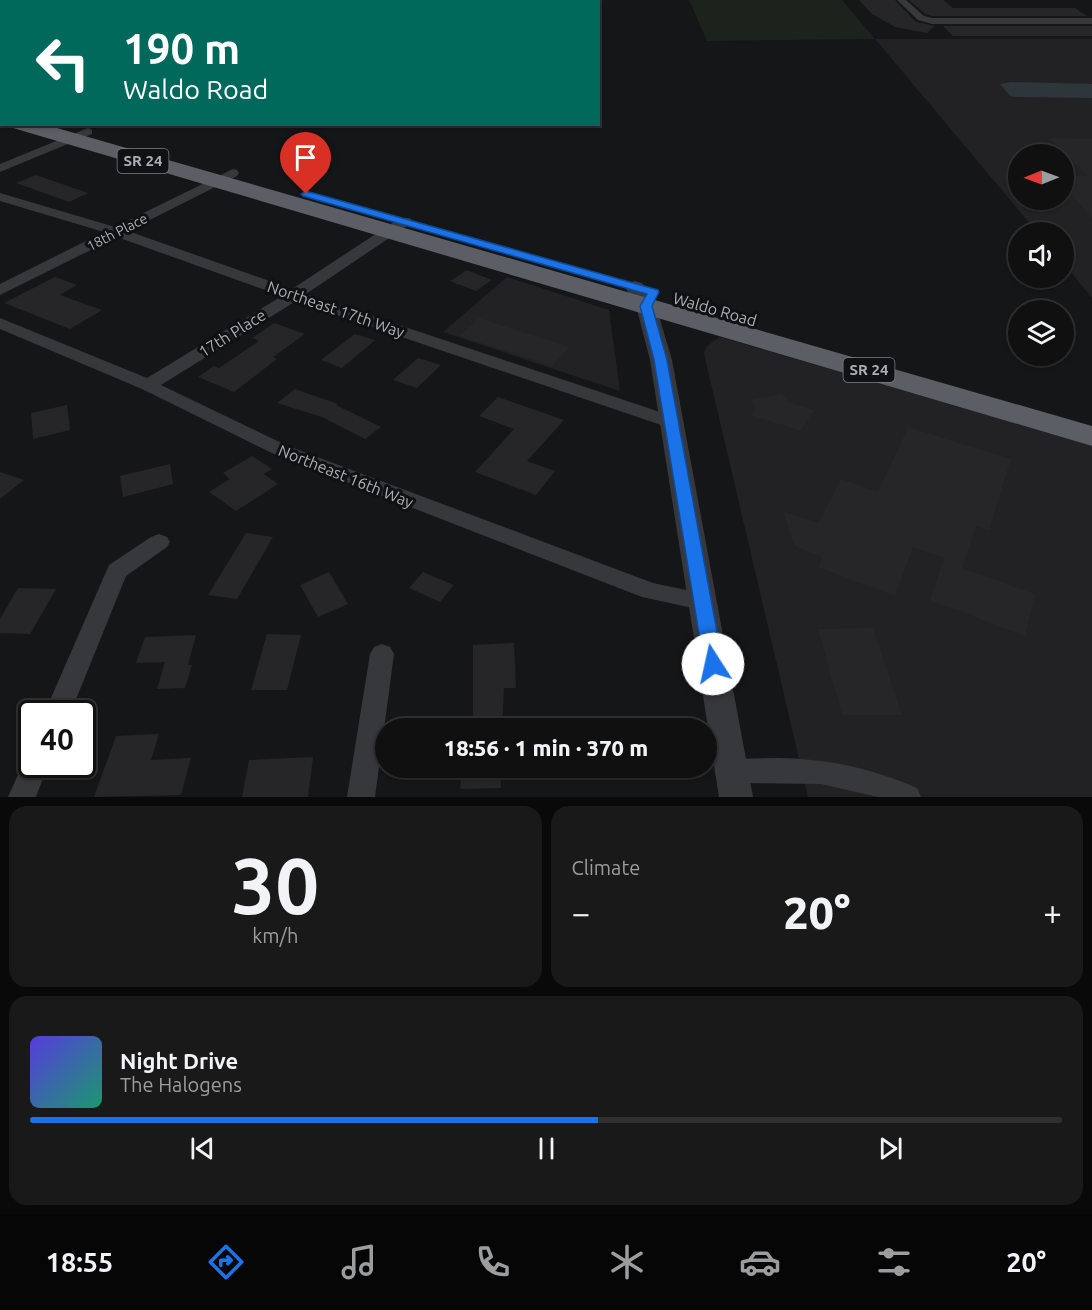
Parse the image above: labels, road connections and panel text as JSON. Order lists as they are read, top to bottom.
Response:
{
  "streets": {
    "highway": ["SR 24", "Waldo Road"],
    "street": [
      "18th Place",
      "Northeast 17th Way",
      "17th Place",
      "Northeast 16th Way"
    ]
  },
  "crossings": [
    ["SR 24", "18th Place"],
    ["SR 24", "Waldo Road"],
    ["SR 24", "17th Place"],
    ["18th Place", "Northeast 17th Way"],
    ["Northeast 17th Way", "17th Place"],
    ["Waldo Road", "17th Place"],
    ["17th Place", "Northeast 16th Way"]
  ],
  "north": "left",
  "page": {
    "turn": ["190 m", "Waldo Road"],
    "limit": "40",
    "trip": "18:56 · 1 min · 370 m",
    "tile": [
      ["30", "km/h"],
      "Climate"
    ],
    "heat": ["−", "20°", "+"],
    "song": ["Night Drive", "The Halogens"],
    "tabs": ["18:55", "20°"]
  }
}
